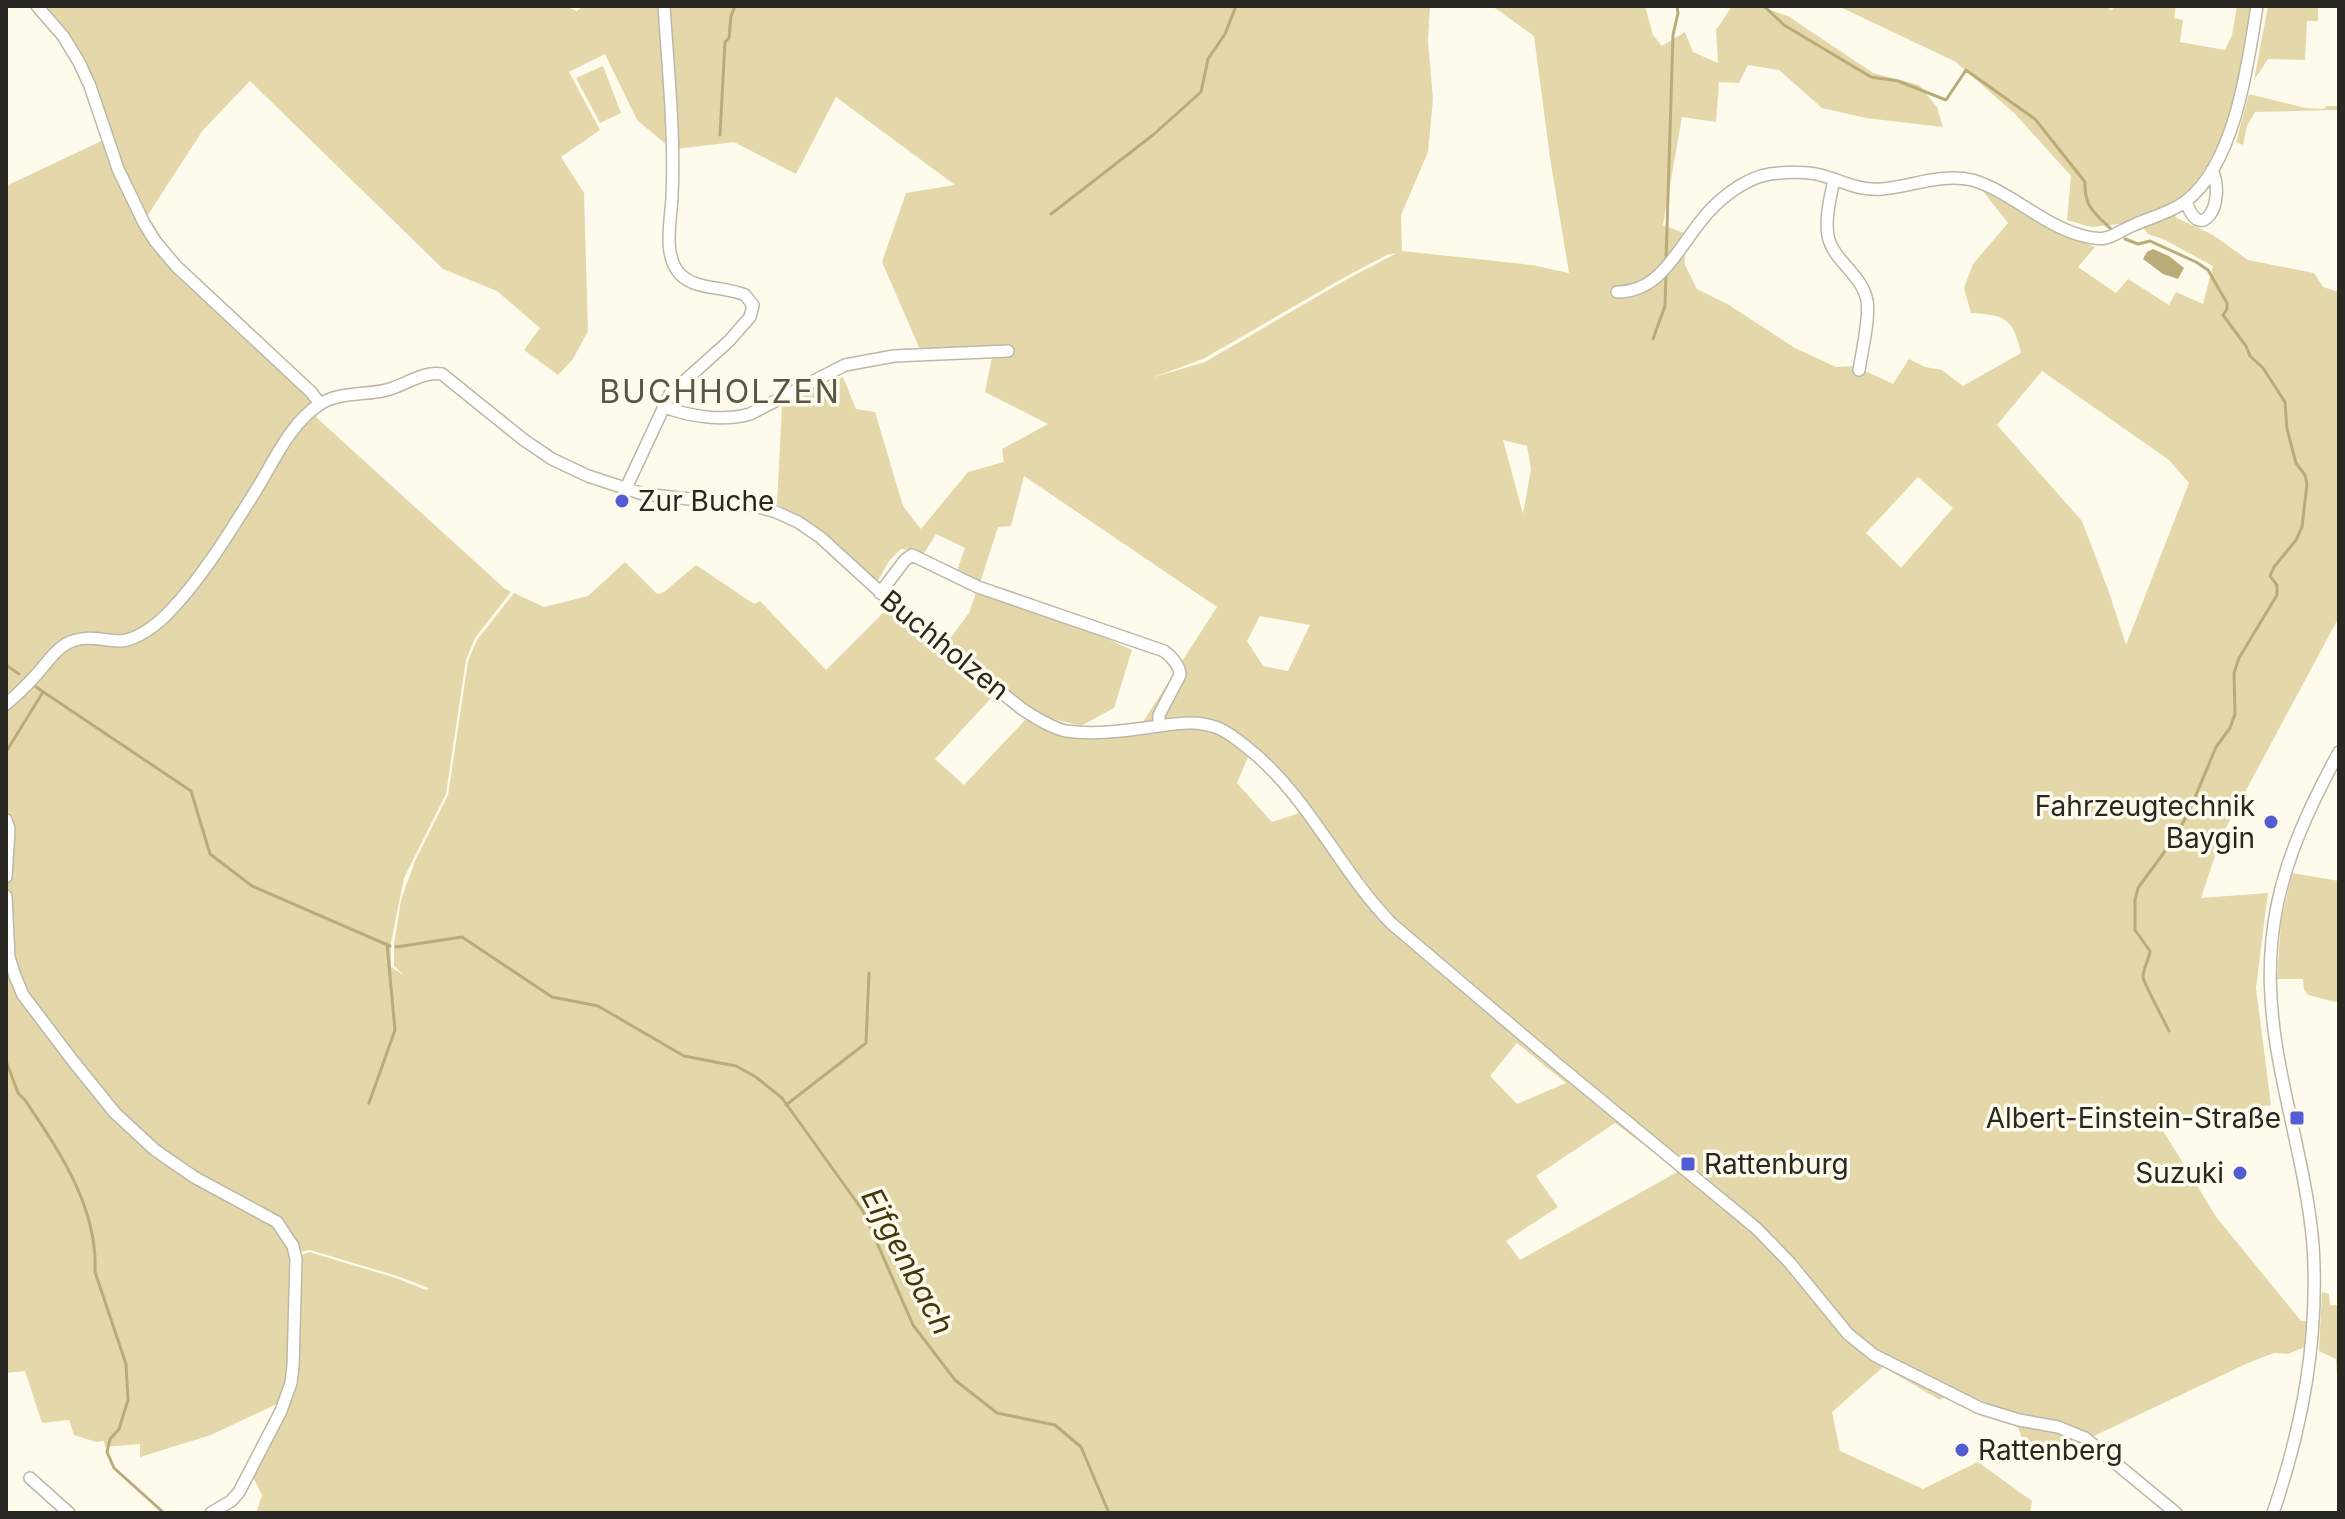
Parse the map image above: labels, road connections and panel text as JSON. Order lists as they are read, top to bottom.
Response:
{
  "streets": {
    "street": ["Buchholzen"]
  },
  "districts": ["BUCHHOLZEN"],
  "water": ["Eifgenbach"],
  "places": {
    "other": [
      "Zur Buche",
      "Fahrzeugtechnik Baygin",
      "Suzuki",
      "Rattenberg"
    ],
    "transit": ["Albert-Einstein-Straße", "Rattenburg"]
  }
}
